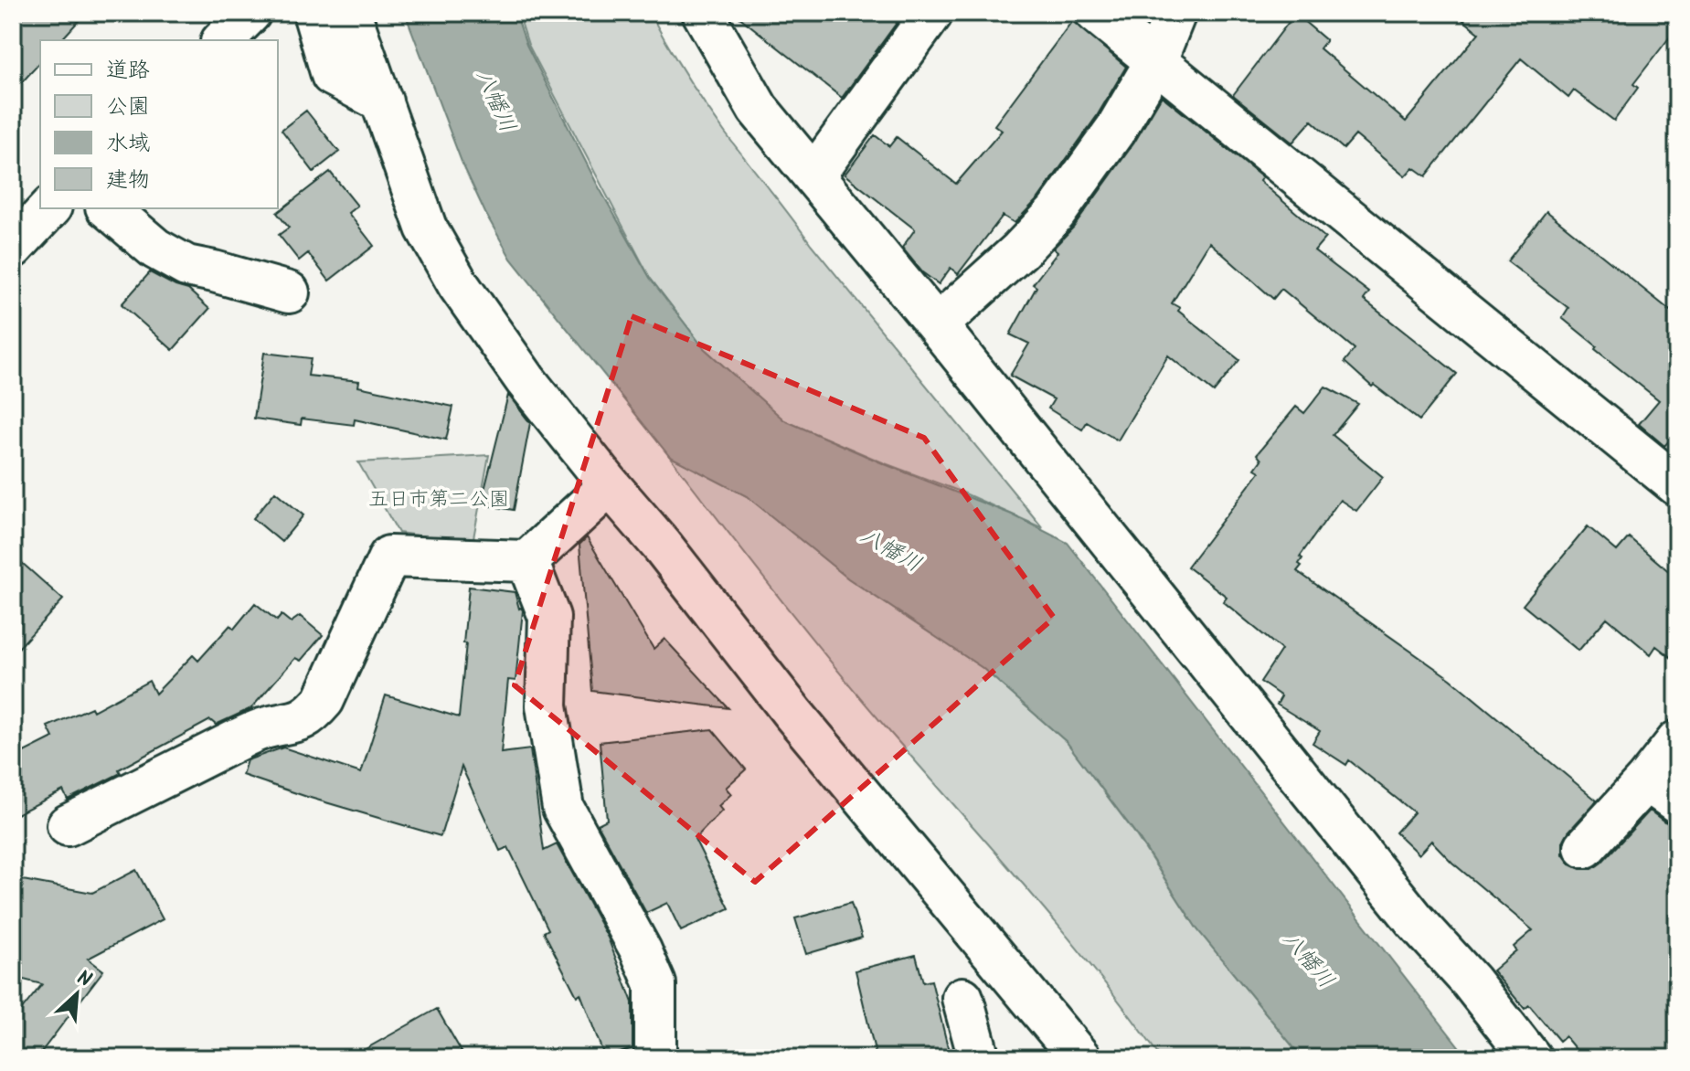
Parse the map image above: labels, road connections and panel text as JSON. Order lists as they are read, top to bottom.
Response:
{
  "water": ["八幡川"],
  "parks": ["五日市第二公園"],
  "legend": [
    "道路",
    "公園",
    "水域",
    "建物"
  ],
  "north": "top right"
}
